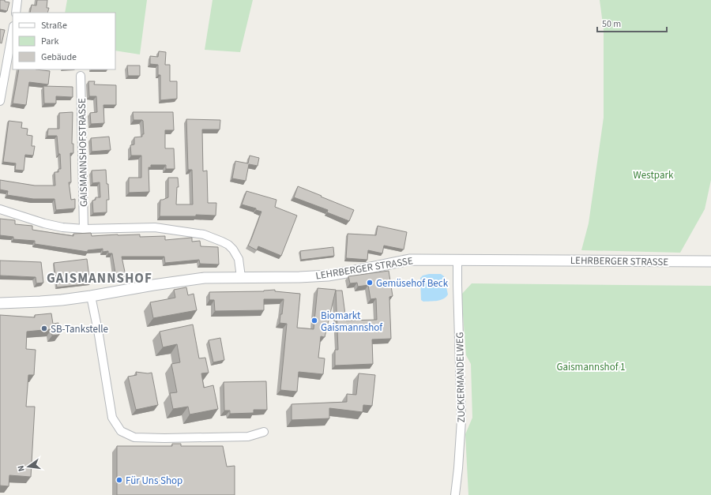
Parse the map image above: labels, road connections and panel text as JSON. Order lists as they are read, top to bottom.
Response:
{
  "streets": {
    "street": ["GAISMANNSHOFSTRASSE", "LEHRBERGER STRASSE", "ZUCKERMANDELWEG"]
  },
  "crossings": [
    ["LEHRBERGER STRASSE", "ZUCKERMANDELWEG"]
  ],
  "districts": ["GAISMANNSHOF"],
  "parks": ["Westpark", "Gaismannshof 1"],
  "places": [
    "Gemüsehof Beck",
    "Biomarkt Gaismannshof",
    "SB-Tankstelle",
    "Für Uns Shop"
  ],
  "legend": ["Straße", "Park", "Gebäude"],
  "scale_bar": "50 m",
  "north": "left"
}
